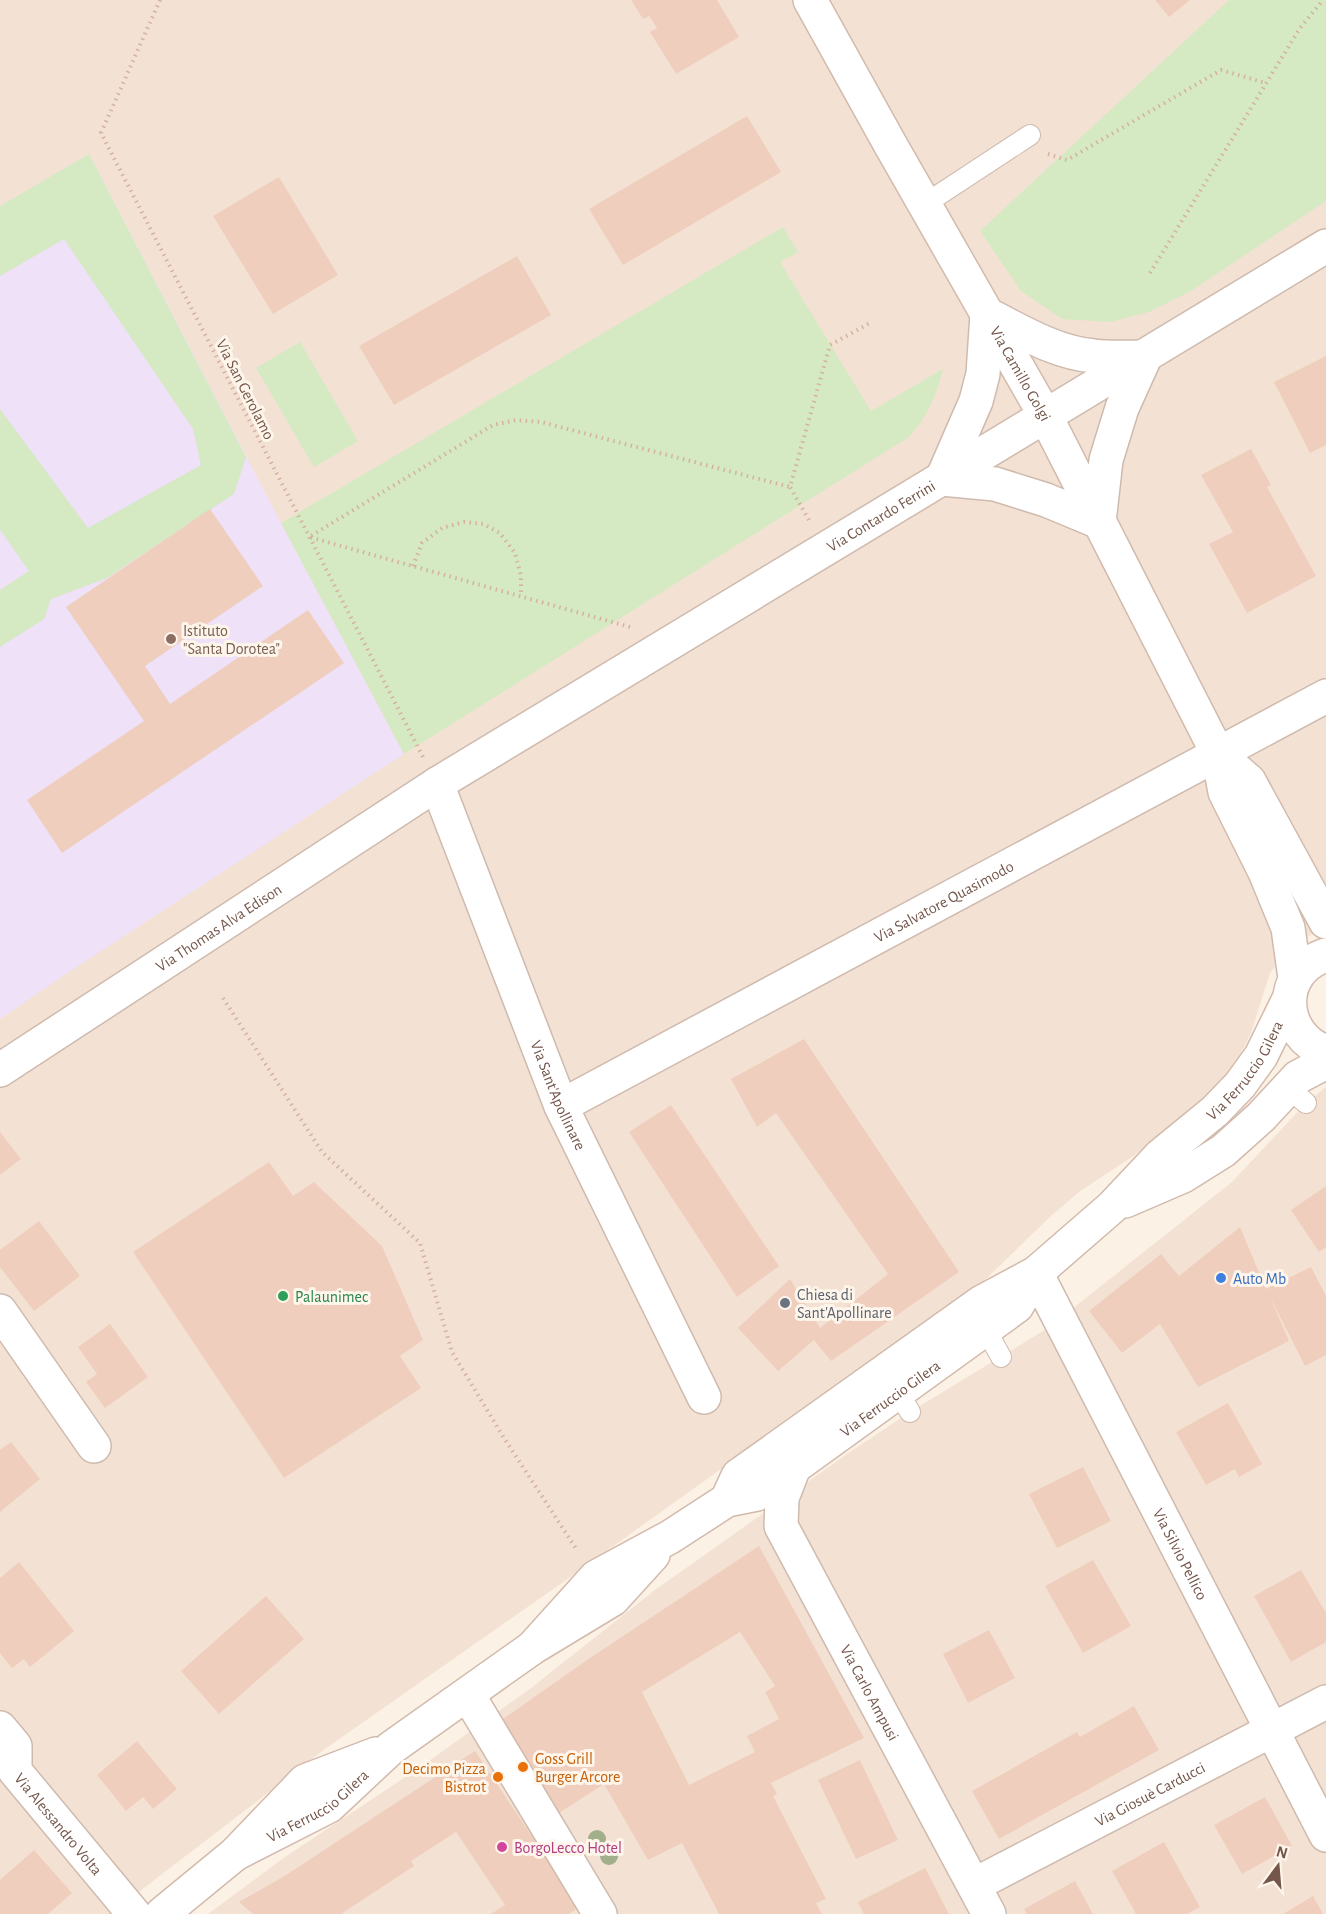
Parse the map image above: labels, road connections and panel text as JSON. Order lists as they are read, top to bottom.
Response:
{
  "streets": {
    "street": [
      "Via Camillo Golgi",
      "Via Contardo Ferrini",
      "Via Salvatore Quasimodo",
      "Via Thomas Alva Edison",
      "Via Ferruccio Gilera",
      "Via Sant'Apollinare",
      "Via Silvio Pellico",
      "Via Carlo Ampusi",
      "Via Giosuè Carducci",
      "Via Alessandro Volta"
    ],
    "path": ["Via San Gerolamo"]
  },
  "crossings": [
    ["Via Camillo Golgi", "Via Contardo Ferrini"],
    ["Via Camillo Golgi", "Via Salvatore Quasimodo"],
    ["Via San Gerolamo", "Via Contardo Ferrini"],
    ["Via San Gerolamo", "Via Thomas Alva Edison"],
    ["Via San Gerolamo", "Via Sant'Apollinare"],
    ["Via Contardo Ferrini", "Via Thomas Alva Edison"],
    ["Via Contardo Ferrini", "Via Sant'Apollinare"],
    ["Via Salvatore Quasimodo", "Via Sant'Apollinare"],
    ["Via Thomas Alva Edison", "Via Sant'Apollinare"],
    ["Via Ferruccio Gilera", "Via Silvio Pellico"],
    ["Via Ferruccio Gilera", "Via Carlo Ampusi"],
    ["Via Silvio Pellico", "Via Giosuè Carducci"],
    ["Via Carlo Ampusi", "Via Giosuè Carducci"]
  ],
  "places": [
    "Istituto \"Santa Dorotea\"",
    "Auto Mb",
    "Palaunimec",
    "Chiesa di Sant'Apollinare",
    "Goss Grill Burger Arcore",
    "Decimo Pizza Bistrot",
    "BorgoLecco Hotel"
  ],
  "north": "top"
}
